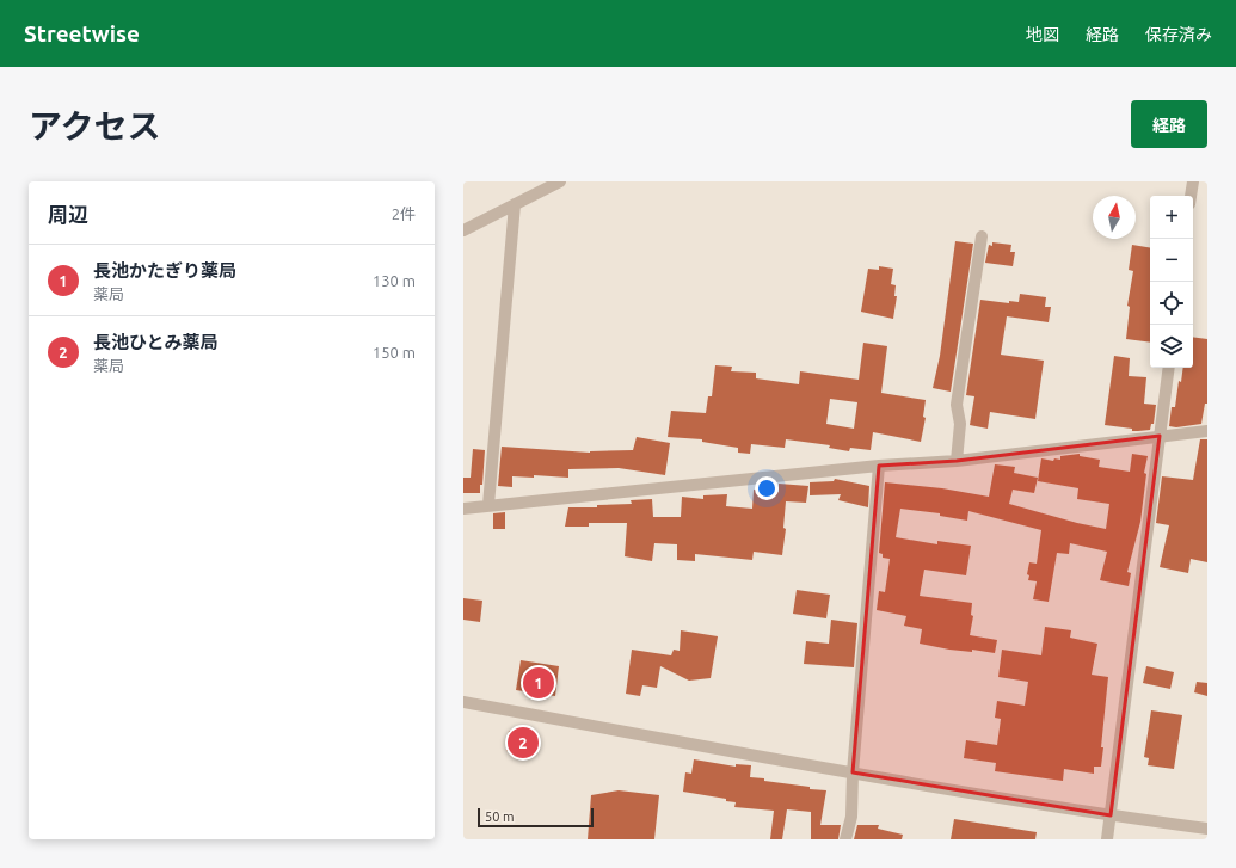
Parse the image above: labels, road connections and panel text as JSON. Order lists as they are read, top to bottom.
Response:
{
  "scale_bar": "50 m",
  "north": "top",
  "page": {
    "header": "Streetwise",
    "nav": ["地図", "経路", "保存済み"],
    "title": "アクセス",
    "buttons": "経路",
    "heading": ["周辺", "2件"],
    "map_buttons": ["+", "−"],
    "list": [
      {
        "mark": "1",
        "name": "長池かたぎり薬局",
        "note": "薬局",
        "value": "130 m"
      },
      {
        "mark": "2",
        "name": "長池ひとみ薬局",
        "note": "薬局",
        "value": "150 m"
      }
    ],
    "pins": ["1", "2"],
    "scale": "50 m"
  }
}
